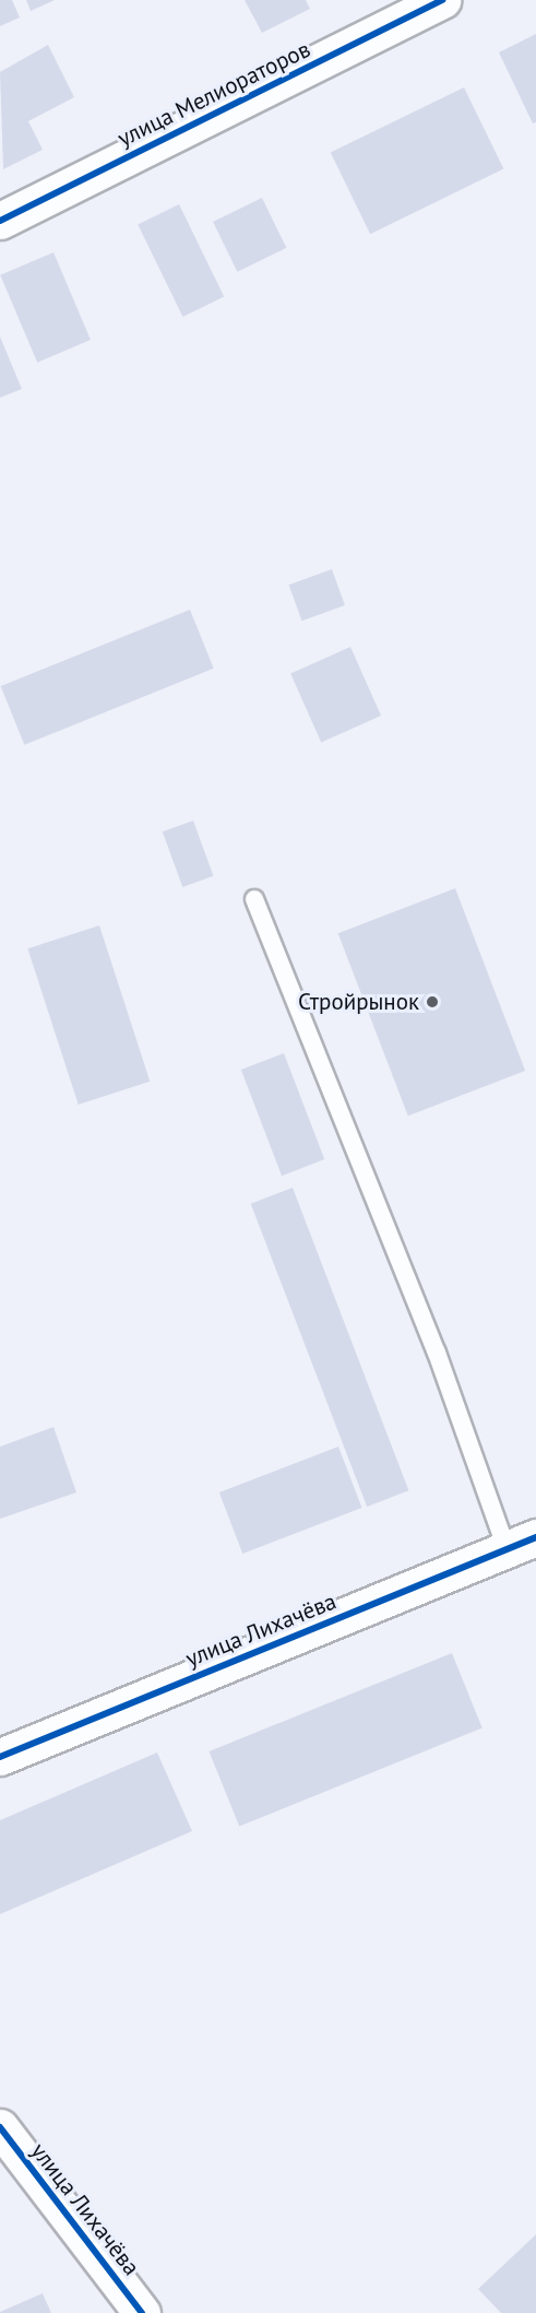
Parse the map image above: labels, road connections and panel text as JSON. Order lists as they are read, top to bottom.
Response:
{
  "streets": {
    "street": ["улица Мелиораторов", "улица Лихачёва"]
  },
  "places": ["Стройрынок"]
}
